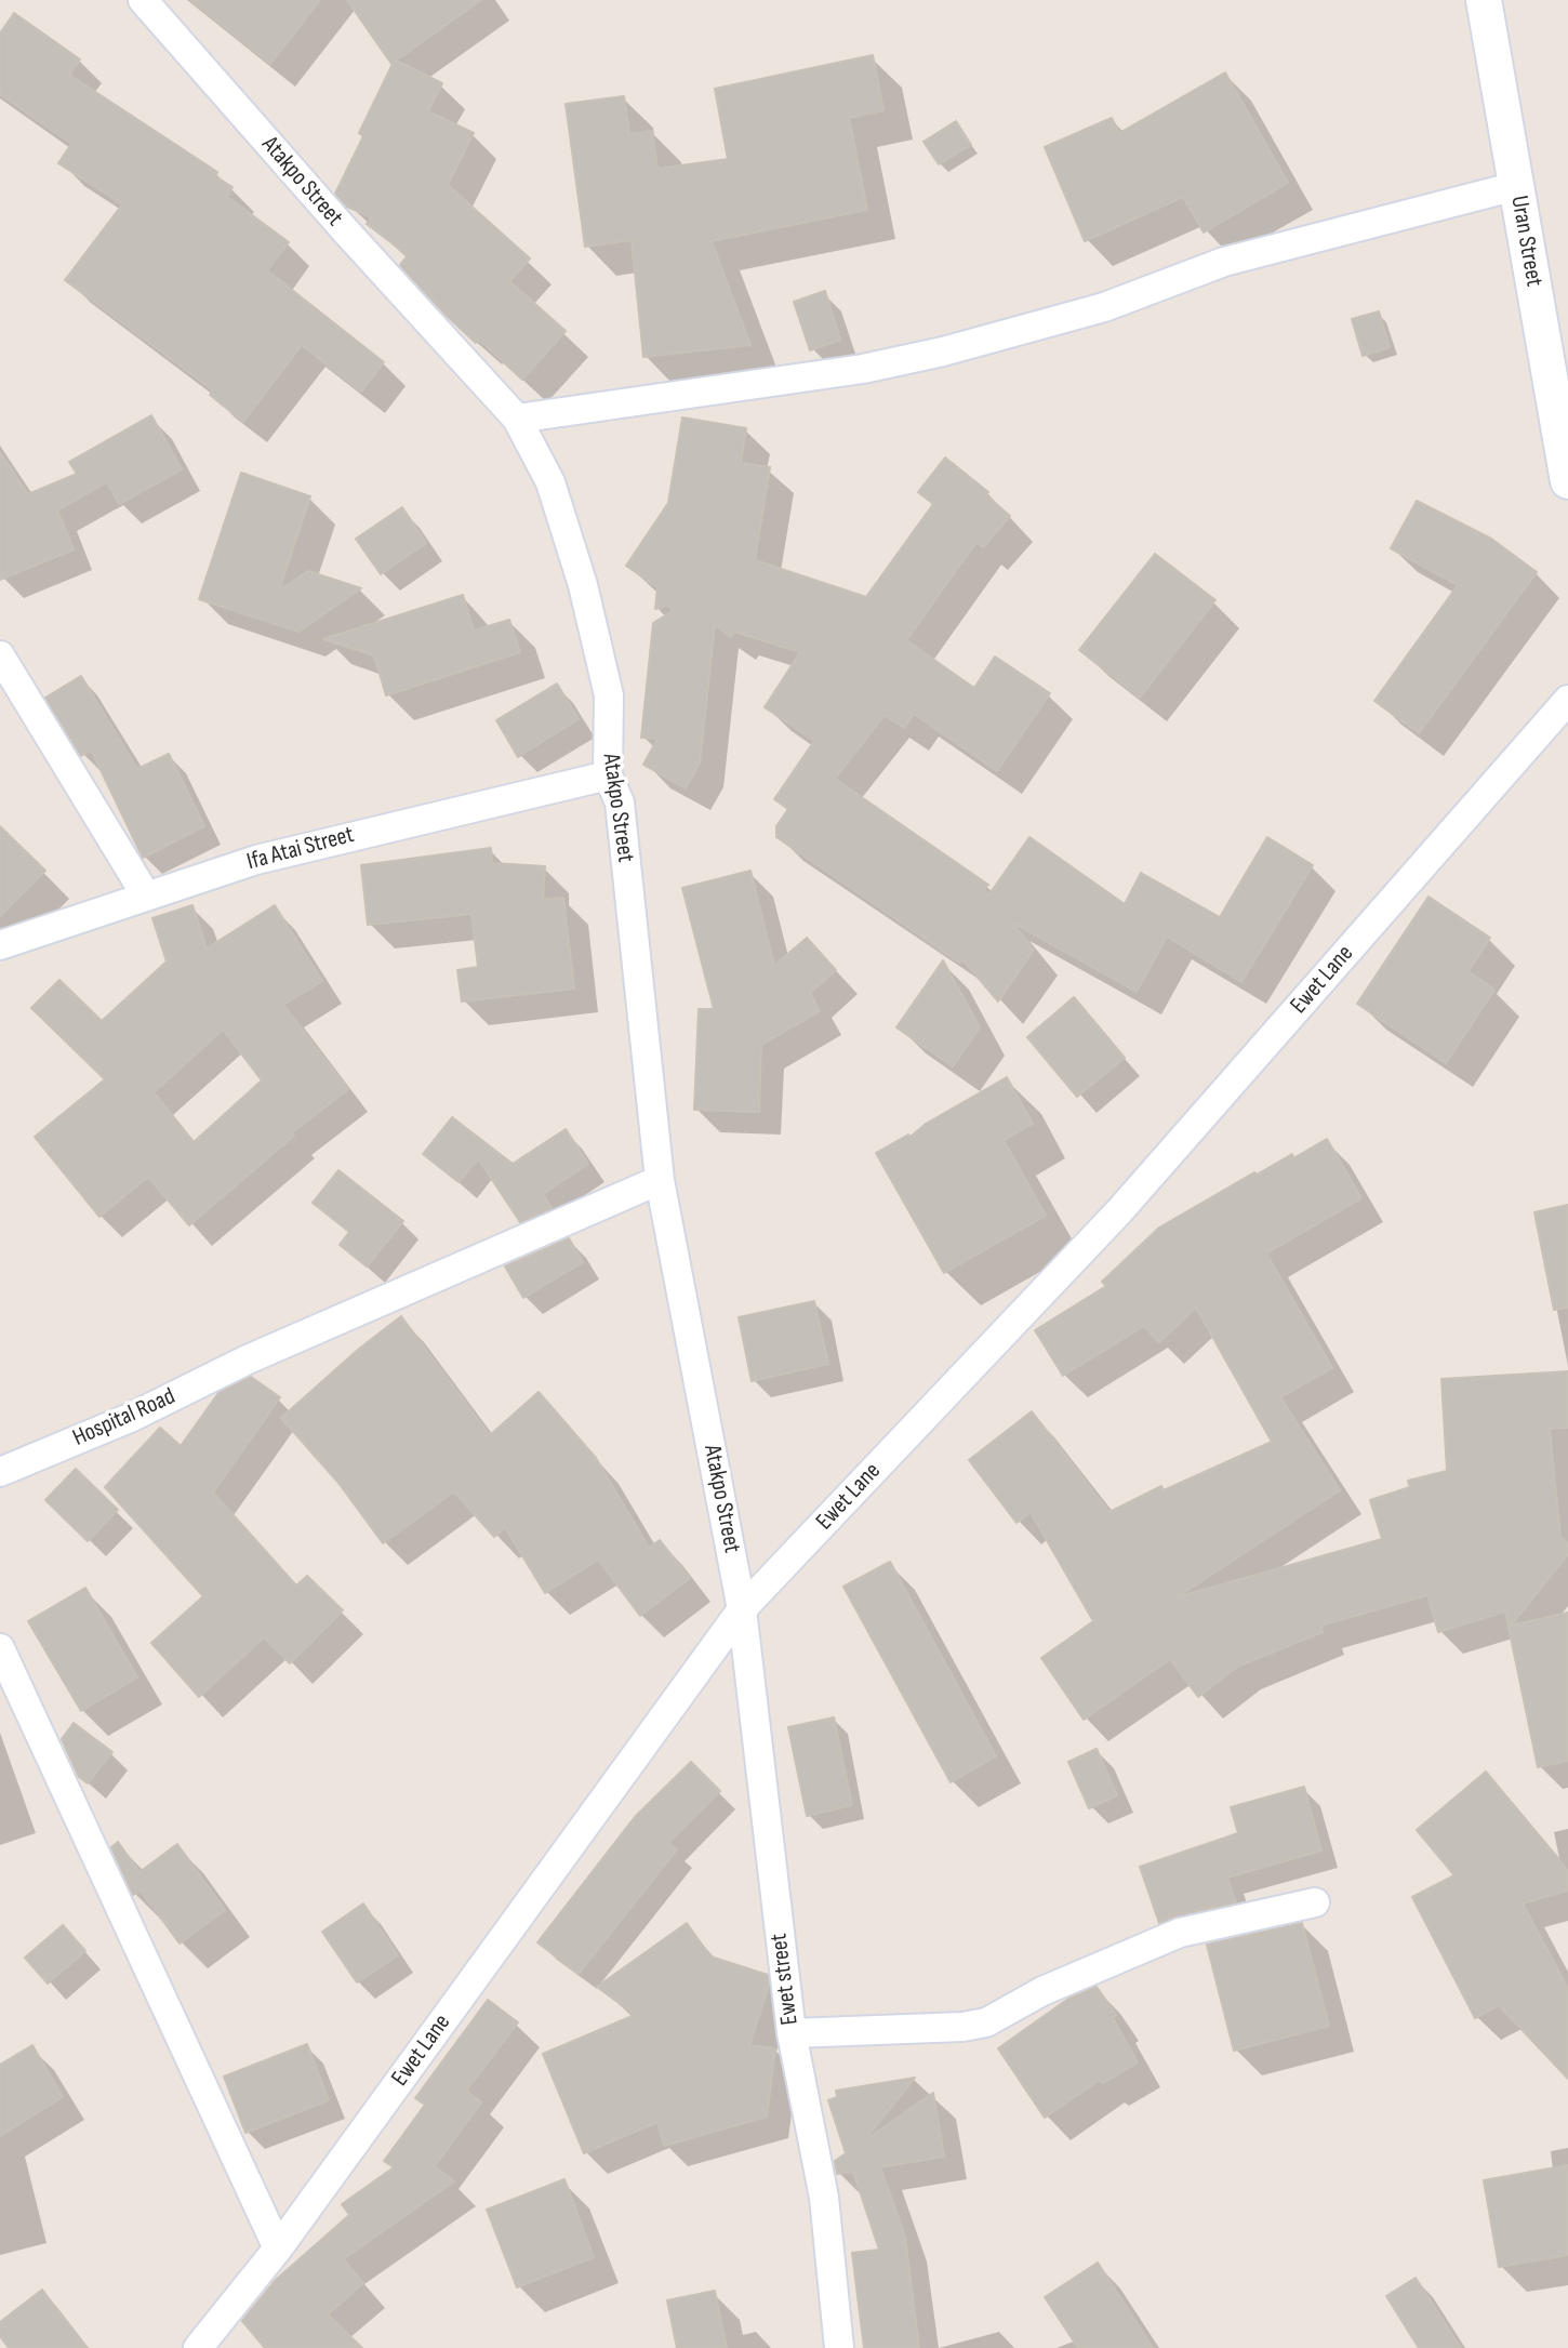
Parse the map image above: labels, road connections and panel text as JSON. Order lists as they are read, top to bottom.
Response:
{
  "streets": {
    "street": [
      "Atakpo Street",
      "Uran Street",
      "Ifa Atai Street",
      "Ewet Lane",
      "Hospital Road",
      "Ewet street"
    ]
  },
  "crossings": [
    ["Atakpo Street", "Ifa Atai Street"],
    ["Atakpo Street", "Ewet Lane"],
    ["Atakpo Street", "Hospital Road"],
    ["Atakpo Street", "Ewet street"],
    ["Ewet Lane", "Ewet street"]
  ]
}
